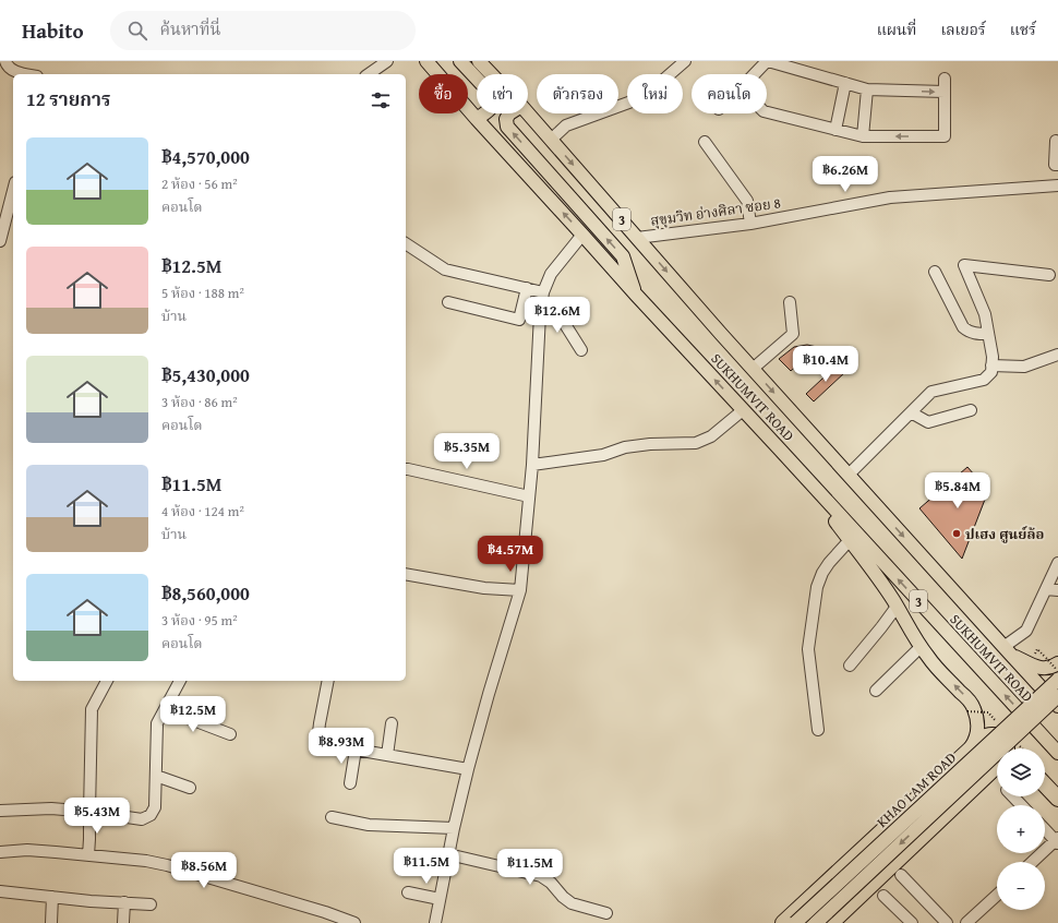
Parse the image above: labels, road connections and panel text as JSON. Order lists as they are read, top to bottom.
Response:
{
  "streets": {
    "main road": ["3", "SUKHUMVIT ROAD", "KHAO LAM ROAD"],
    "street": ["สุขุมวิท อ่างศิลา ซอย 8"]
  },
  "crossings": [
    ["สุขุมวิท อ่างศิลา ซอย 8", "SUKHUMVIT ROAD"],
    ["SUKHUMVIT ROAD", "KHAO LAM ROAD"]
  ],
  "places": ["ปเฮง ศูนย์ล้อ"],
  "page": {
    "header": "Habito",
    "search": "ค้นหาที่นี่",
    "nav": ["แผนที่", "เลเยอร์", "แชร์"],
    "chip": [
      "ซื้อ",
      "เช่า",
      "ตัวกรอง",
      "ใหม่",
      "คอนโด"
    ],
    "heading": "12 รายการ",
    "list": [
      {
        "name": "฿4,570,000",
        "note": "2 ห้อง · 56 m² · คอนโด"
      },
      {
        "name": "฿12.5M",
        "note": "5 ห้อง · 188 m² · บ้าน"
      },
      {
        "name": "฿5,430,000",
        "note": "3 ห้อง · 86 m² · คอนโด"
      },
      {
        "name": "฿11.5M",
        "note": "4 ห้อง · 124 m² · บ้าน"
      },
      {
        "name": "฿8,560,000",
        "note": "3 ห้อง · 95 m² · คอนโด"
      }
    ],
    "price": [
      "฿6.26M",
      "฿12.6M",
      "฿10.4M",
      "฿5.35M",
      "฿5.84M",
      "฿4.57M",
      "฿12.5M",
      "฿8.93M",
      "฿5.43M",
      "฿11.5M",
      "฿11.5M",
      "฿8.56M"
    ],
    "map_buttons": ["+", "−"]
  }
}
